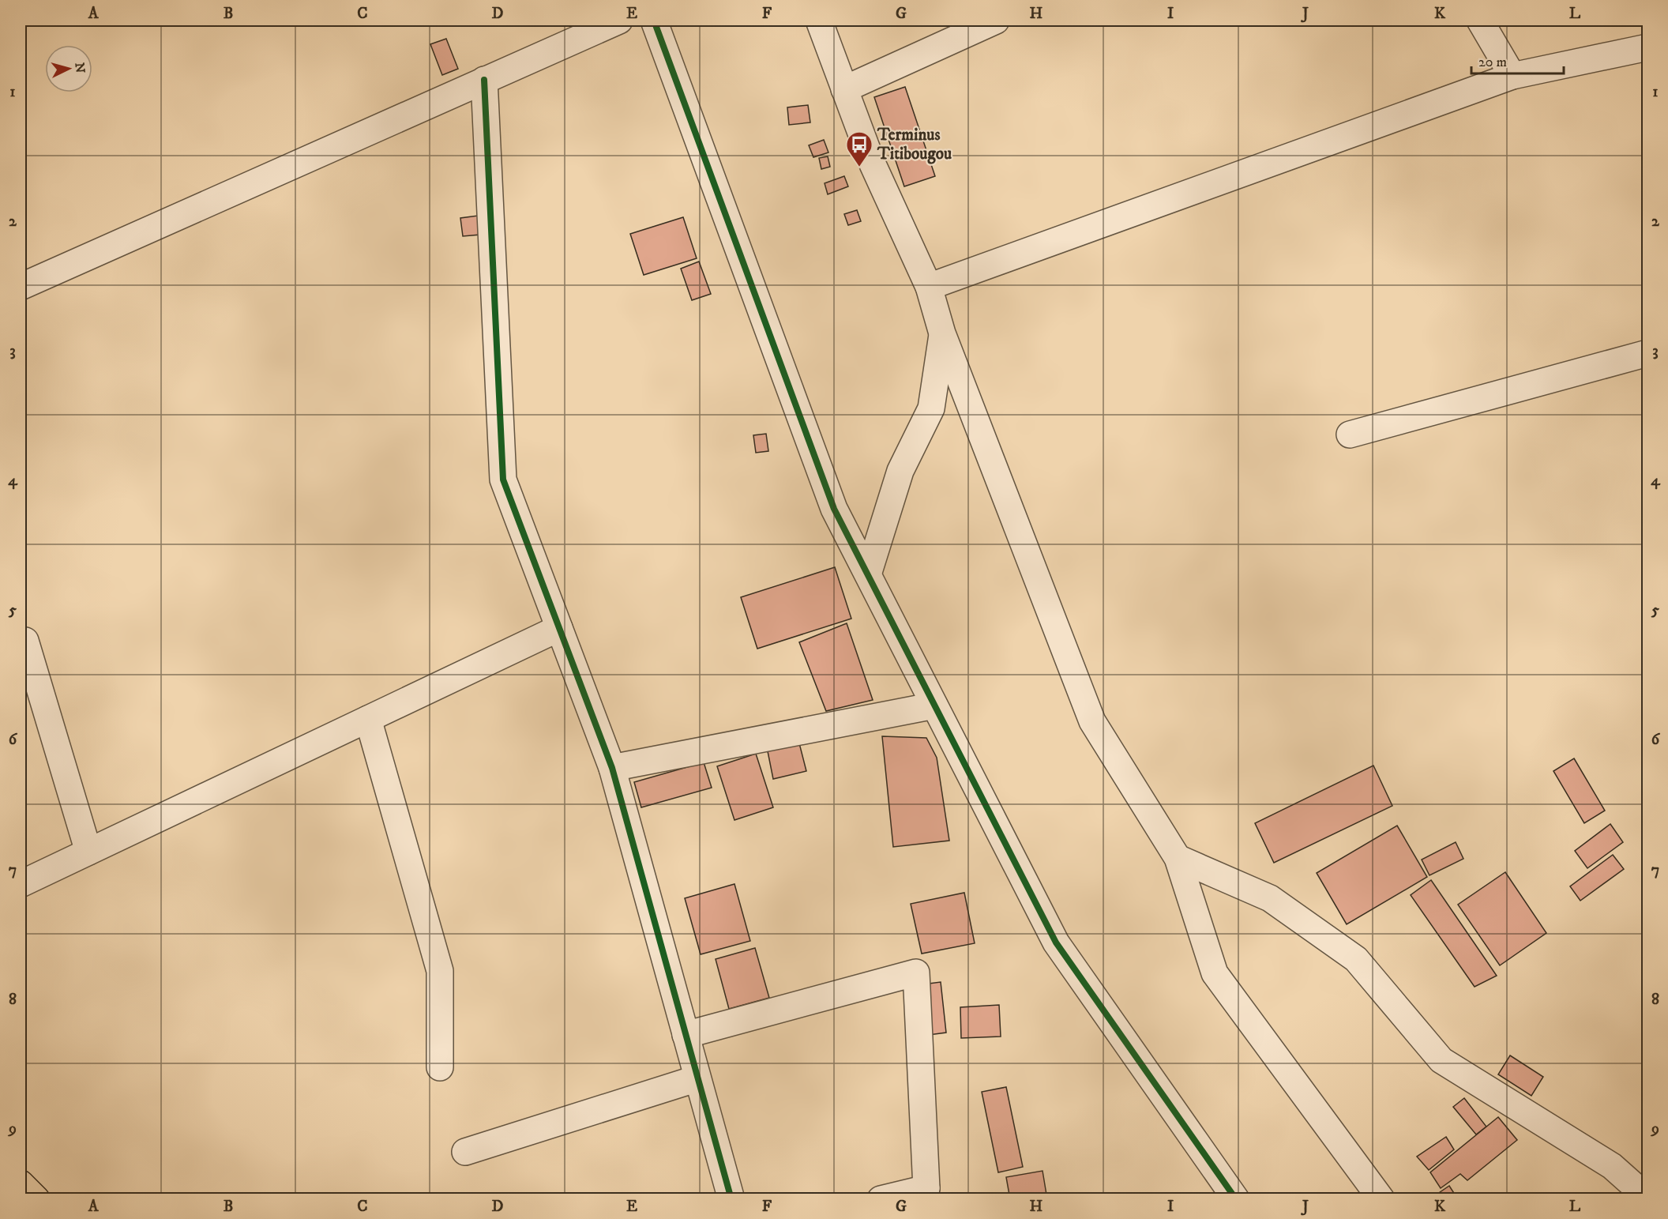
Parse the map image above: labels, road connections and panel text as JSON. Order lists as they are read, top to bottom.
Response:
{
  "places": {
    "bus stop": ["Terminus Titibougou"]
  },
  "scale_bar": "20 m",
  "north": "right",
  "grid": {
    "columns": [
      "A",
      "B",
      "C",
      "D",
      "E",
      "F",
      "G",
      "H",
      "I",
      "J",
      "K",
      "L"
    ],
    "rows": [
      "1",
      "2",
      "3",
      "4",
      "5",
      "6",
      "7",
      "8",
      "9"
    ]
  }
}
